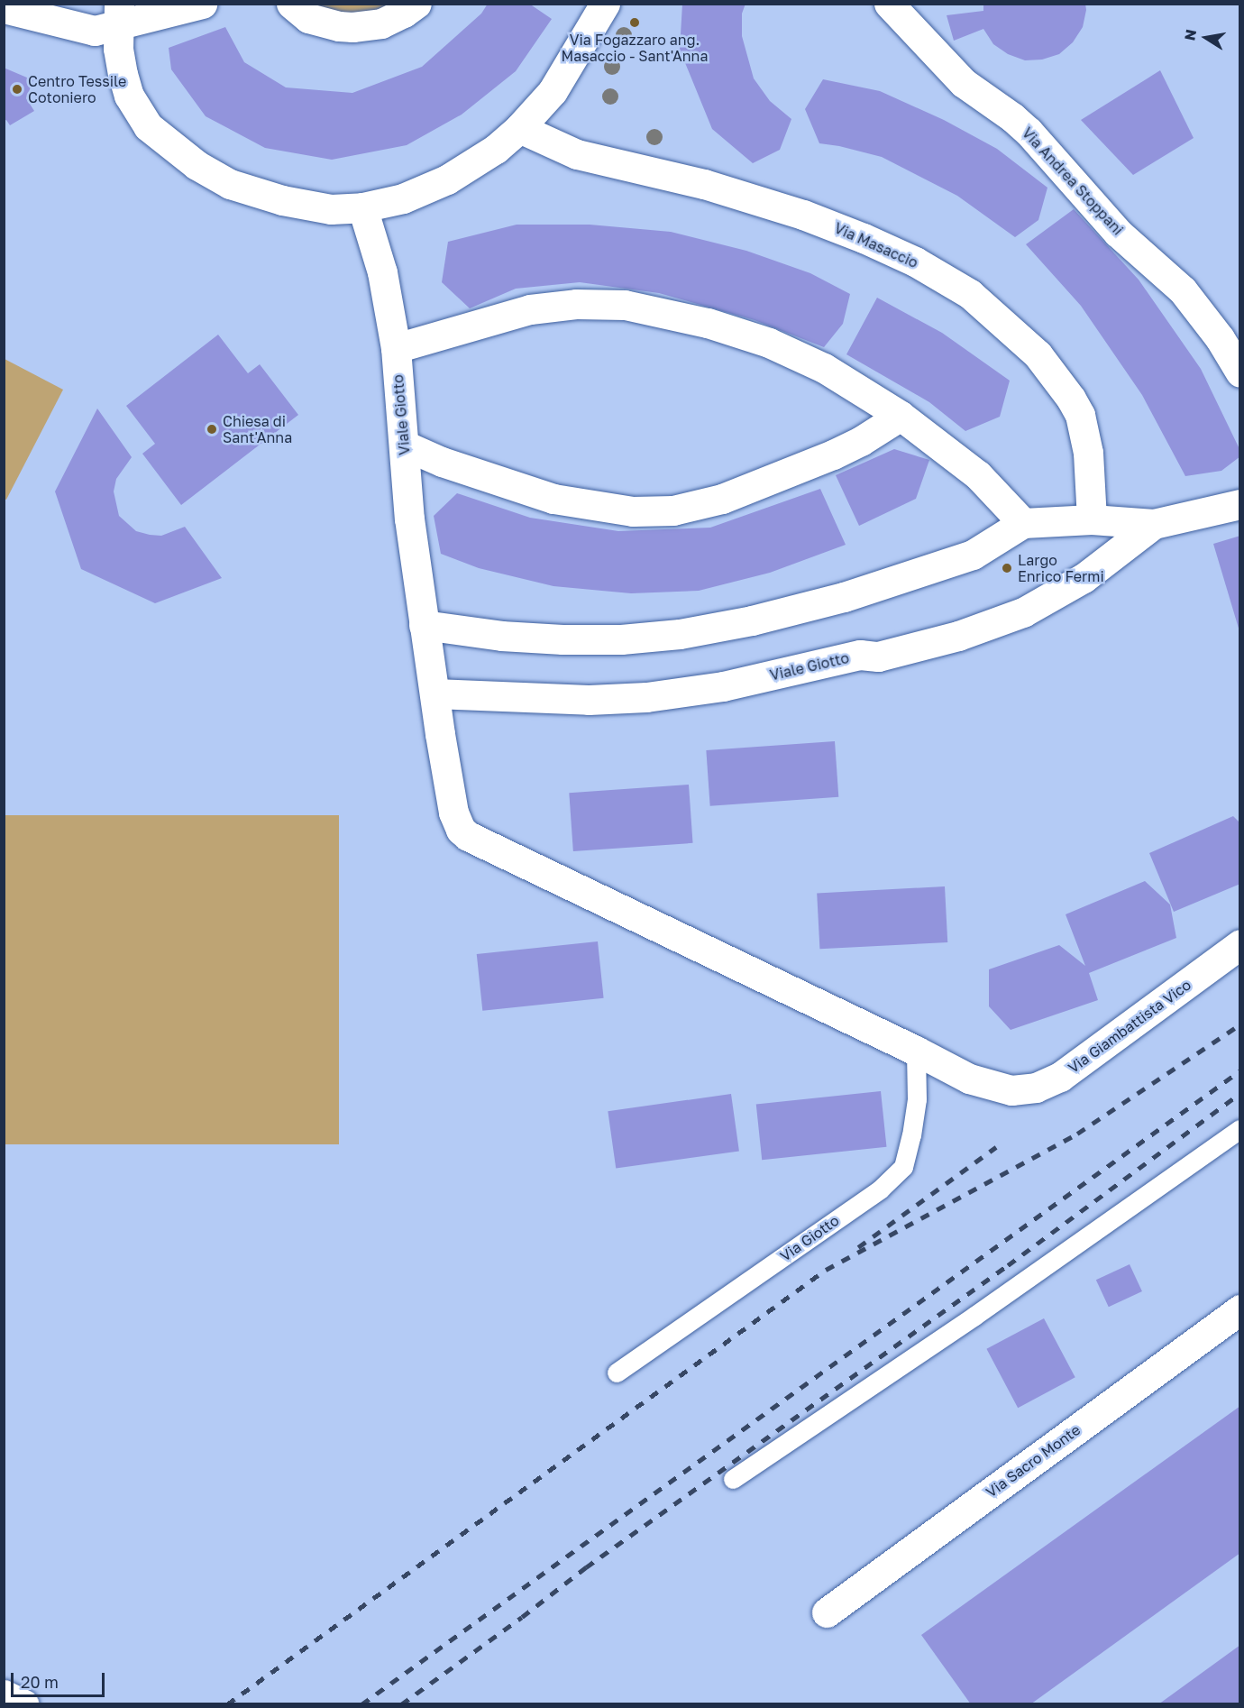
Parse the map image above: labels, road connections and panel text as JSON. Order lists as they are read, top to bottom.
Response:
{
  "streets": {
    "street": [
      "Via Andrea Stoppani",
      "Via Masaccio",
      "Viale Giotto",
      "Via Giambattista Vico",
      "Via Sacro Monte"
    ],
    "lane": ["Via Giotto"]
  },
  "crossings": [
    ["Via Masaccio", "Viale Giotto"],
    ["Viale Giotto", "Via Giambattista Vico"],
    ["Viale Giotto", "Via Giotto"]
  ],
  "places": [
    "Via Fogazzaro ang. Masaccio - Sant'Anna",
    "Centro Tessile Cotoniero",
    "Chiesa di Sant'Anna",
    "Largo Enrico Fermi"
  ],
  "scale_bar": "20 m",
  "north": "left"
}
